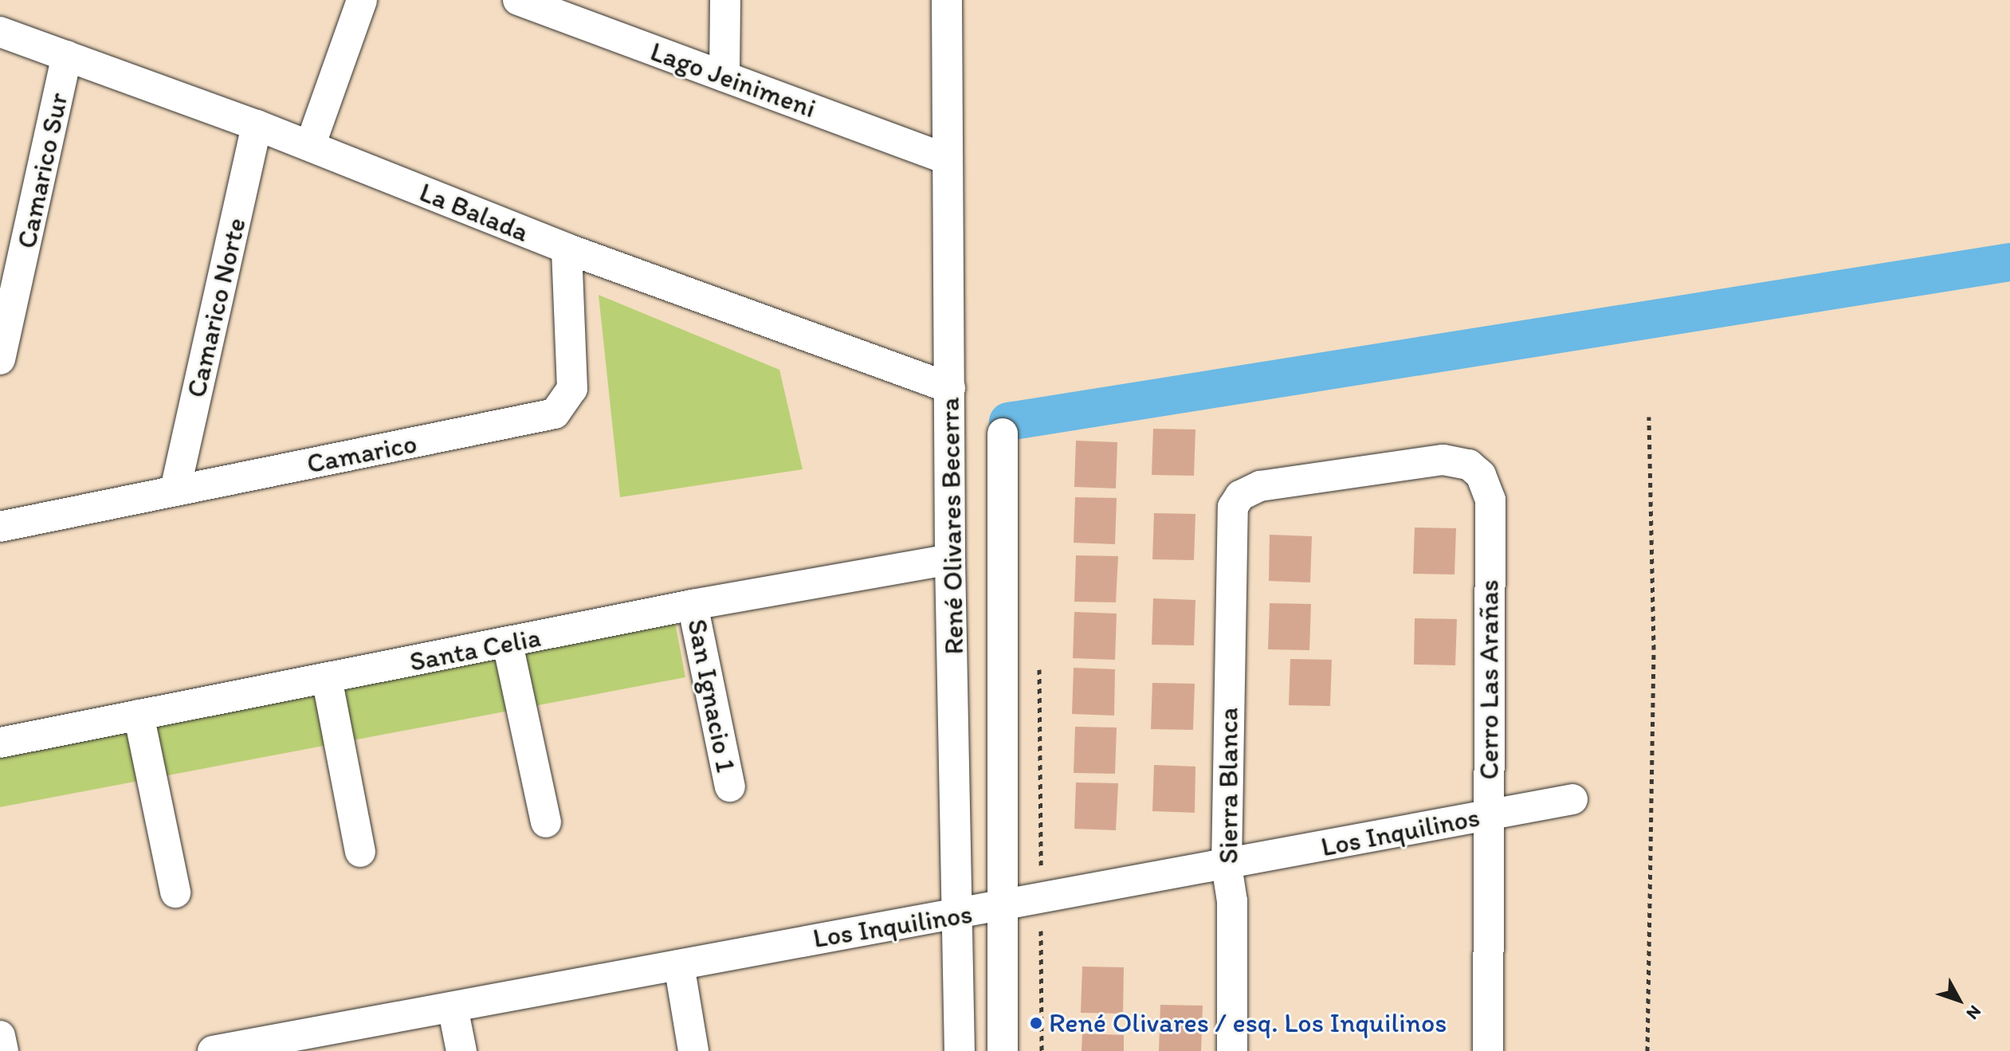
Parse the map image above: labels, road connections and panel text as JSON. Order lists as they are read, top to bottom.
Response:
{
  "streets": {
    "street": [
      "Lago Jeinimeni",
      "Camarico Sur",
      "La Balada",
      "Camarico Norte",
      "Camarico",
      "René Olivares Becerra",
      "Santa Celia",
      "Cerro Las Arañas",
      "San Ignacio 1",
      "Sierra Blanca",
      "Los Inquilinos"
    ]
  },
  "crossings": [
    ["Lago Jeinimeni", "René Olivares Becerra"],
    ["Camarico Sur", "La Balada"],
    ["La Balada", "Camarico Norte"],
    ["La Balada", "Camarico"],
    ["La Balada", "René Olivares Becerra"],
    ["Camarico Norte", "Camarico"],
    ["René Olivares Becerra", "Santa Celia"],
    ["René Olivares Becerra", "Los Inquilinos"],
    ["Santa Celia", "San Ignacio 1"],
    ["Cerro Las Arañas", "Sierra Blanca"],
    ["Cerro Las Arañas", "Los Inquilinos"],
    ["Sierra Blanca", "Los Inquilinos"]
  ],
  "places": ["René Olivares / esq. Los Inquilinos"],
  "north": "bottom right"
}
